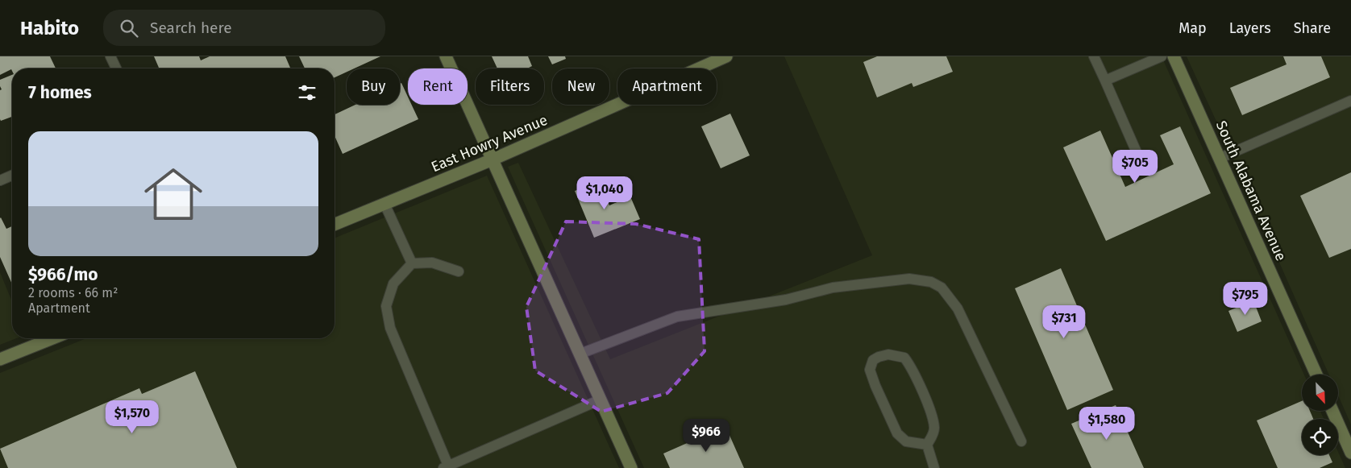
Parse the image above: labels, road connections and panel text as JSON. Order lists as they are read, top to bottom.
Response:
{
  "streets": {
    "street": ["East Howry Avenue", "South Alabama Avenue"]
  },
  "north": "bottom right",
  "page": {
    "header": "Habito",
    "search": "Search here",
    "nav": ["Map", "Layers", "Share"],
    "chip": [
      "Buy",
      "Rent",
      "Filters",
      "New",
      "Apartment"
    ],
    "heading": "7 homes",
    "list": [
      {
        "name": "$966/mo",
        "note": "2 rooms · 66 m² · Apartment"
      }
    ],
    "price": [
      "$705",
      "$1,040",
      "$795",
      "$731",
      "$1,570",
      "$1,580",
      "$966"
    ]
  }
}
